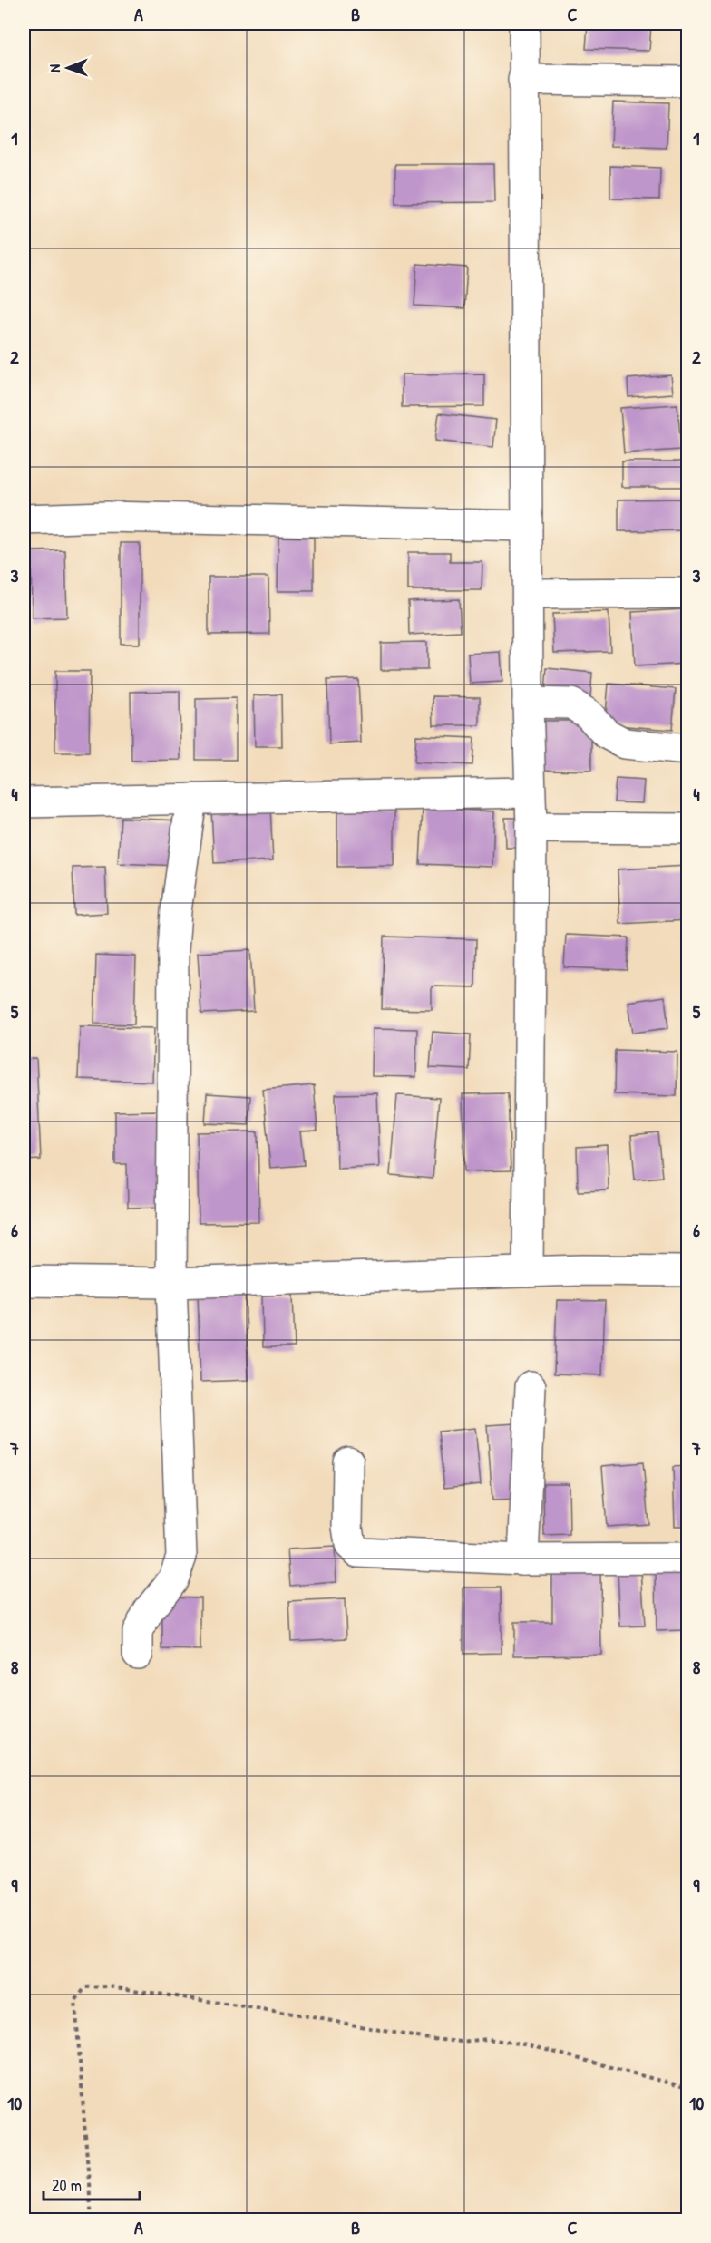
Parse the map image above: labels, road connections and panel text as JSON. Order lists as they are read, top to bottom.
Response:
{
  "scale_bar": "20 m",
  "north": "left",
  "grid": {
    "columns": ["A", "B", "C"],
    "rows": [
      "1",
      "2",
      "3",
      "4",
      "5",
      "6",
      "7",
      "8",
      "9",
      "10"
    ]
  }
}
